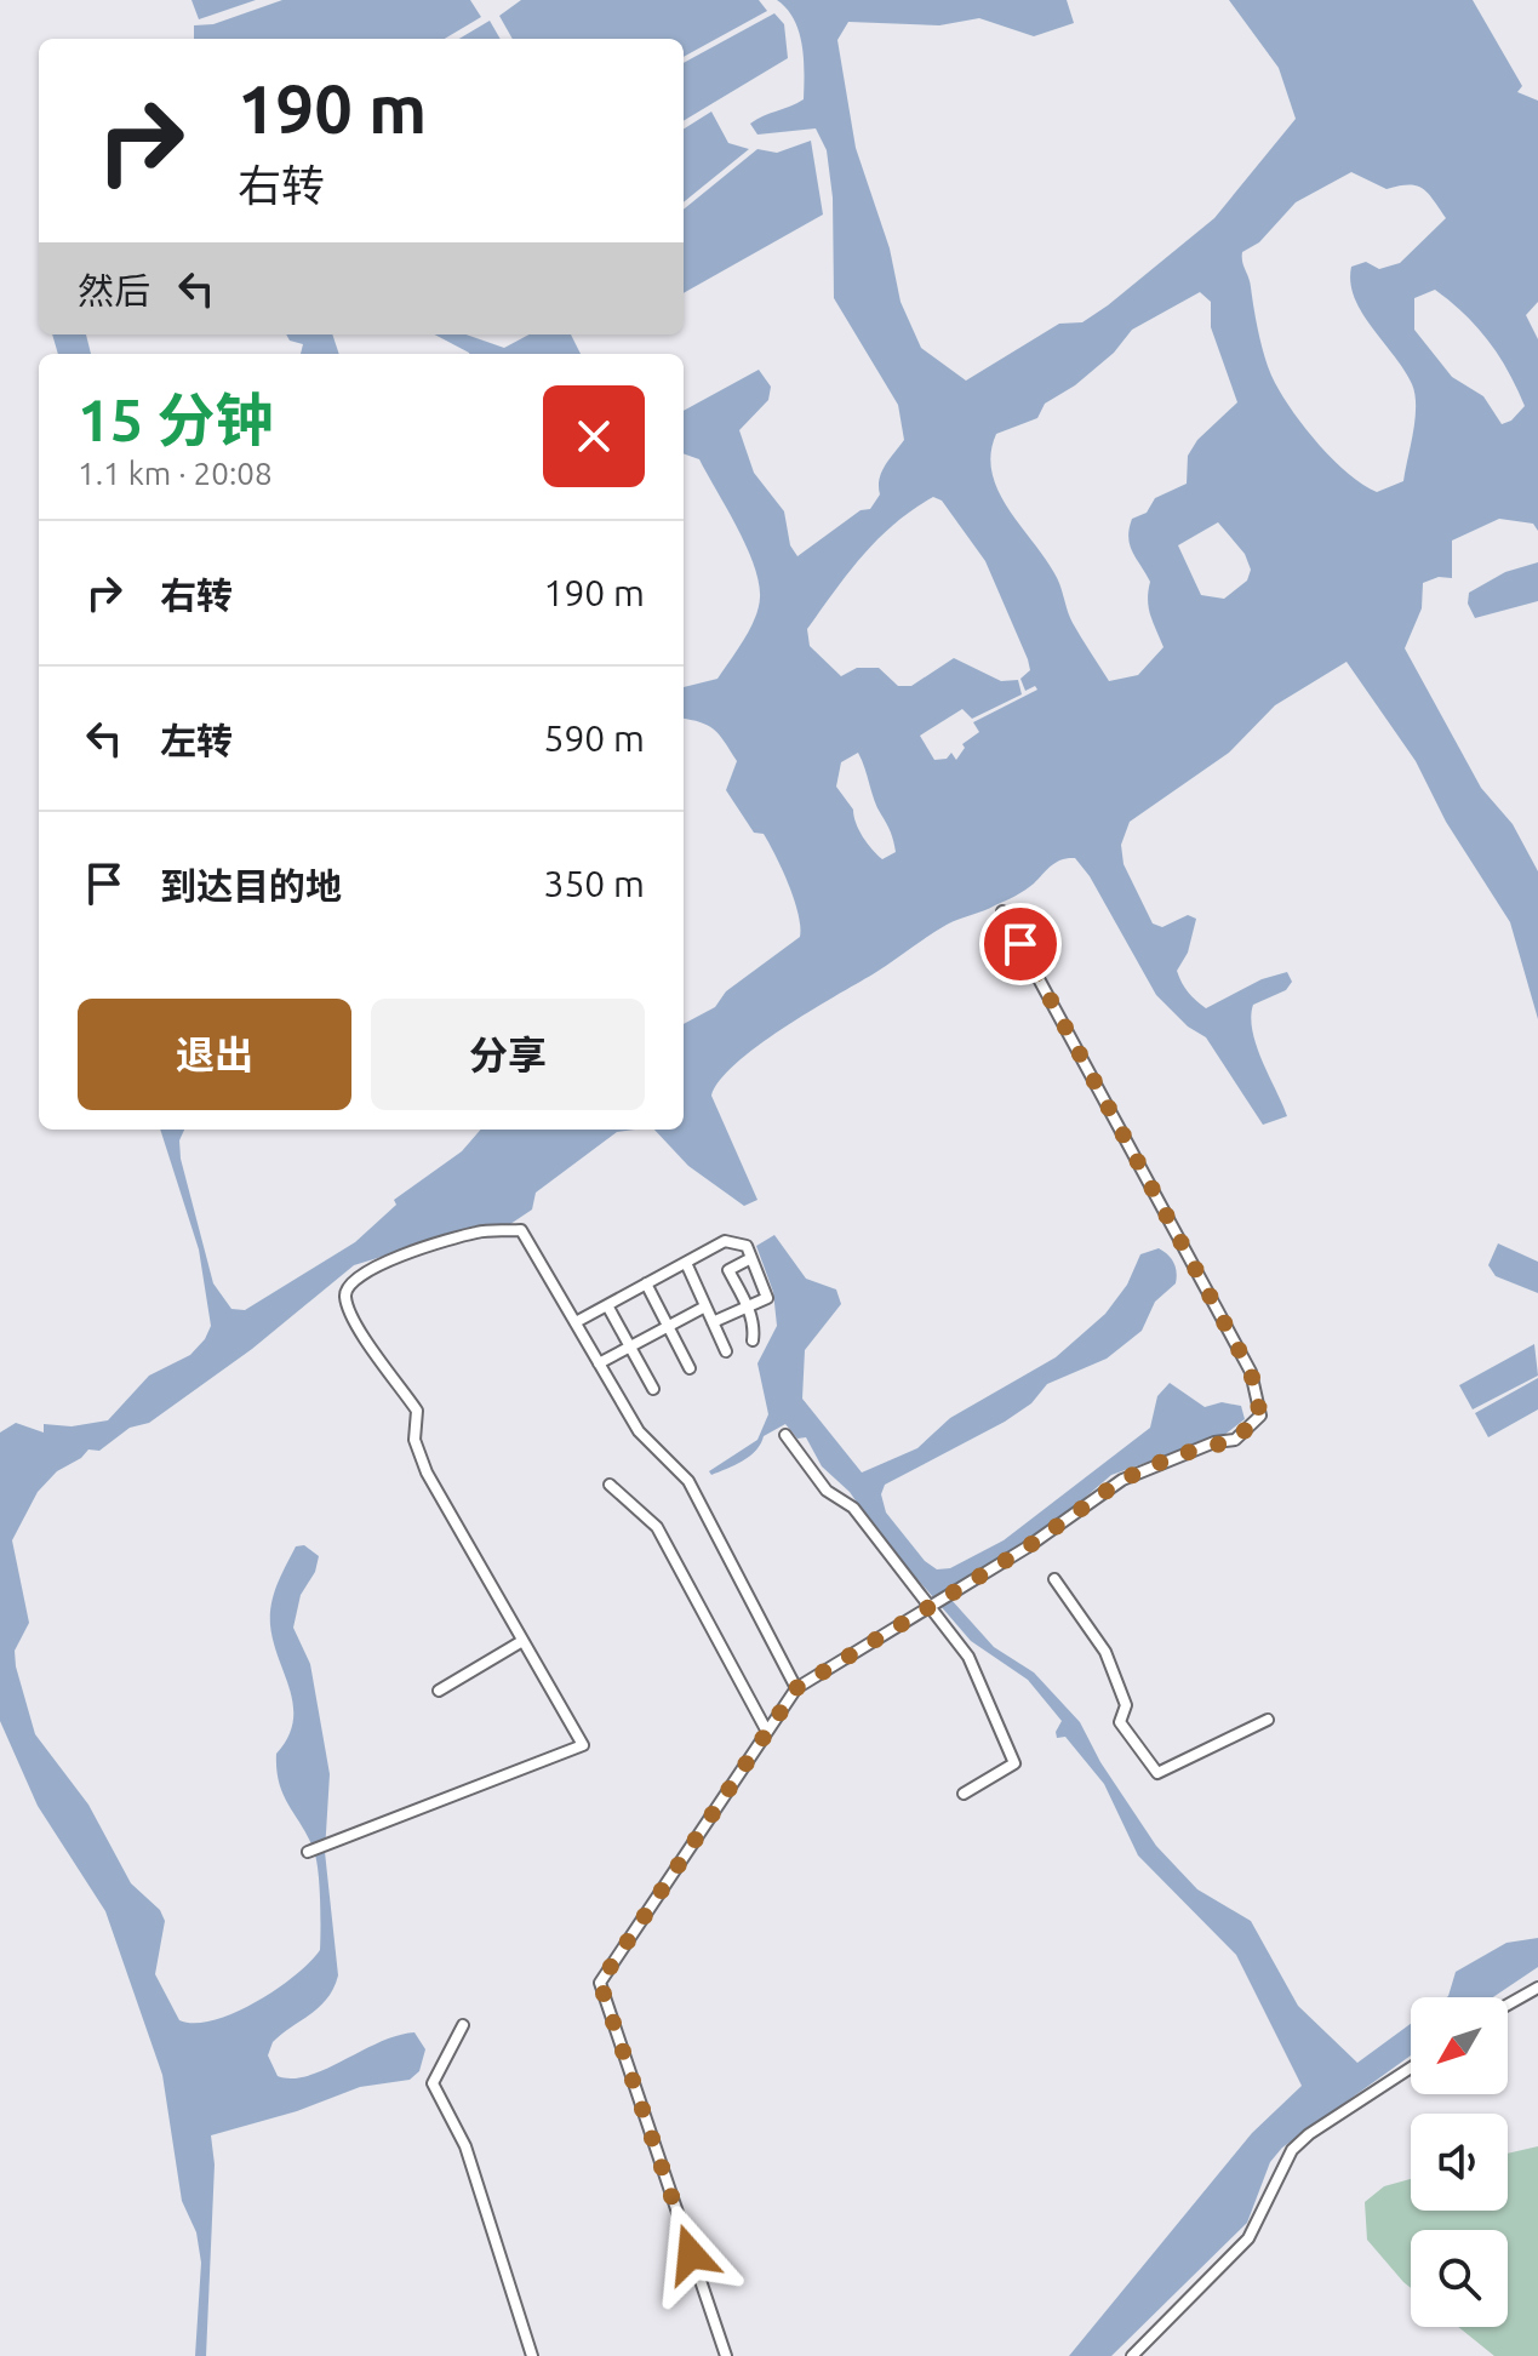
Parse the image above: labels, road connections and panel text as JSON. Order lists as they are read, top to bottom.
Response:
{
  "north": "bottom left",
  "page": {
    "turn": ["190 m", "右转"],
    "then": "然后",
    "heading": ["15 分钟", "1.1 km · 20:08"],
    "list": [
      {
        "name": "右转",
        "value": "190 m"
      },
      {
        "name": "左转",
        "value": "590 m"
      },
      {
        "name": "到达目的地",
        "value": "350 m"
      }
    ],
    "buttons": ["退出", "分享"]
  }
}
